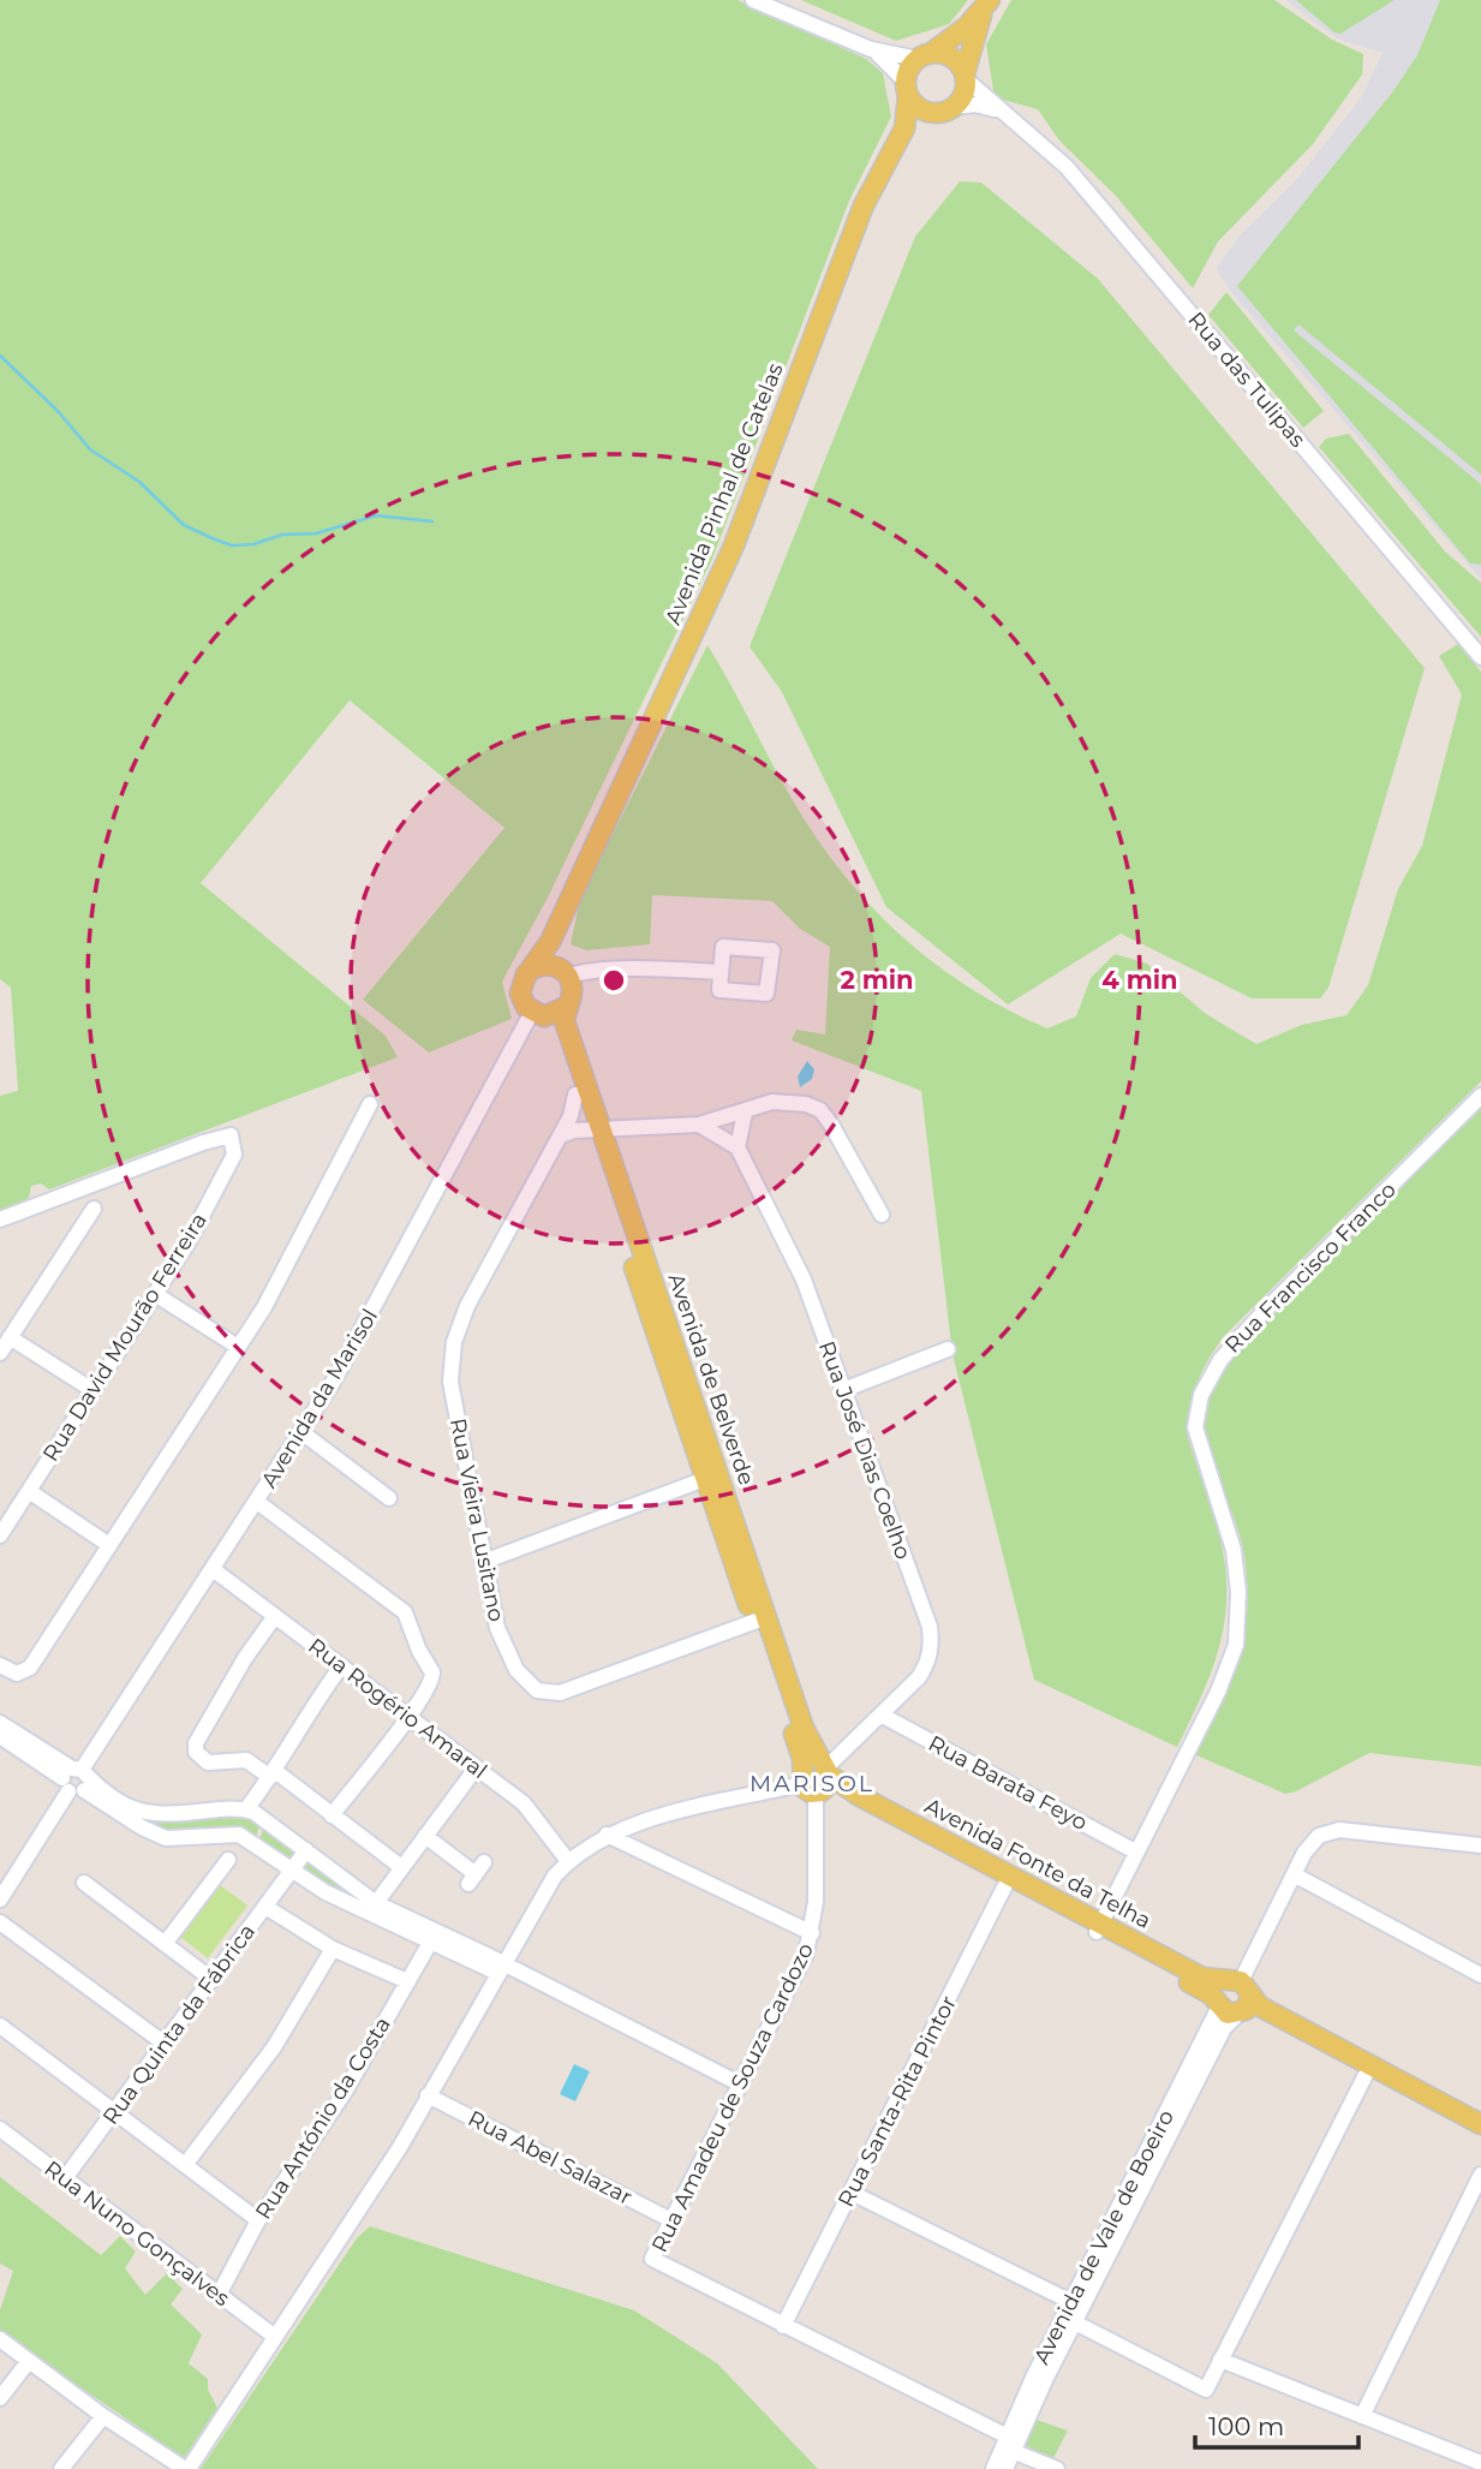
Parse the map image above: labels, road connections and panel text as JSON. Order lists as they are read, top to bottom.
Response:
{
  "streets": {
    "main road": ["Avenida Pinhal de Catelas", "Avenida de Belverde", "Avenida Fonte da Telha"],
    "street": [
      "Rua das Tulipas",
      "Rua Francisco Franco",
      "Rua David Mourão Ferreira",
      "Avenida da Marisol",
      "Rua José Dias Coelho",
      "Rua Vieira Lusitano",
      "Rua Rogério Amaral",
      "Rua Barata Feyo",
      "Rua Quinta da Fábrica",
      "Rua Amadeu de Souza Cardozo",
      "Rua Santa-Rita Pintor",
      "Rua António da Costa",
      "Rua Abel Salazar",
      "Rua Nuno Gonçalves",
      "Avenida de Vale de Boeiro"
    ]
  },
  "crossings": [
    ["Avenida Pinhal de Catelas", "Avenida de Belverde"],
    ["Avenida Pinhal de Catelas", "Avenida da Marisol"],
    ["Rua Francisco Franco", "Rua Barata Feyo"],
    ["Rua Francisco Franco", "Avenida Fonte da Telha"],
    ["Avenida de Belverde", "Avenida da Marisol"],
    ["Avenida de Belverde", "Rua José Dias Coelho"],
    ["Avenida de Belverde", "Rua Vieira Lusitano"],
    ["Avenida de Belverde", "Avenida Fonte da Telha"],
    ["Avenida de Belverde", "Rua Amadeu de Souza Cardozo"],
    ["Avenida da Marisol", "Rua Rogério Amaral"],
    ["Rua José Dias Coelho", "Rua Barata Feyo"],
    ["Rua José Dias Coelho", "Avenida Fonte da Telha"],
    ["Rua José Dias Coelho", "Rua Amadeu de Souza Cardozo"],
    ["Avenida Fonte da Telha", "Rua Amadeu de Souza Cardozo"],
    ["Avenida Fonte da Telha", "Rua Santa-Rita Pintor"],
    ["Avenida Fonte da Telha", "Avenida de Vale de Boeiro"],
    ["Rua Quinta da Fábrica", "Rua Nuno Gonçalves"],
    ["Rua Amadeu de Souza Cardozo", "Rua Santa-Rita Pintor"],
    ["Rua Amadeu de Souza Cardozo", "Rua Abel Salazar"],
    ["Rua Amadeu de Souza Cardozo", "Avenida de Vale de Boeiro"],
    ["Rua António da Costa", "Rua Nuno Gonçalves"]
  ],
  "districts": ["MARISOL"],
  "scale_bar": "100 m",
  "rings": ["2 min", "4 min"]
}
